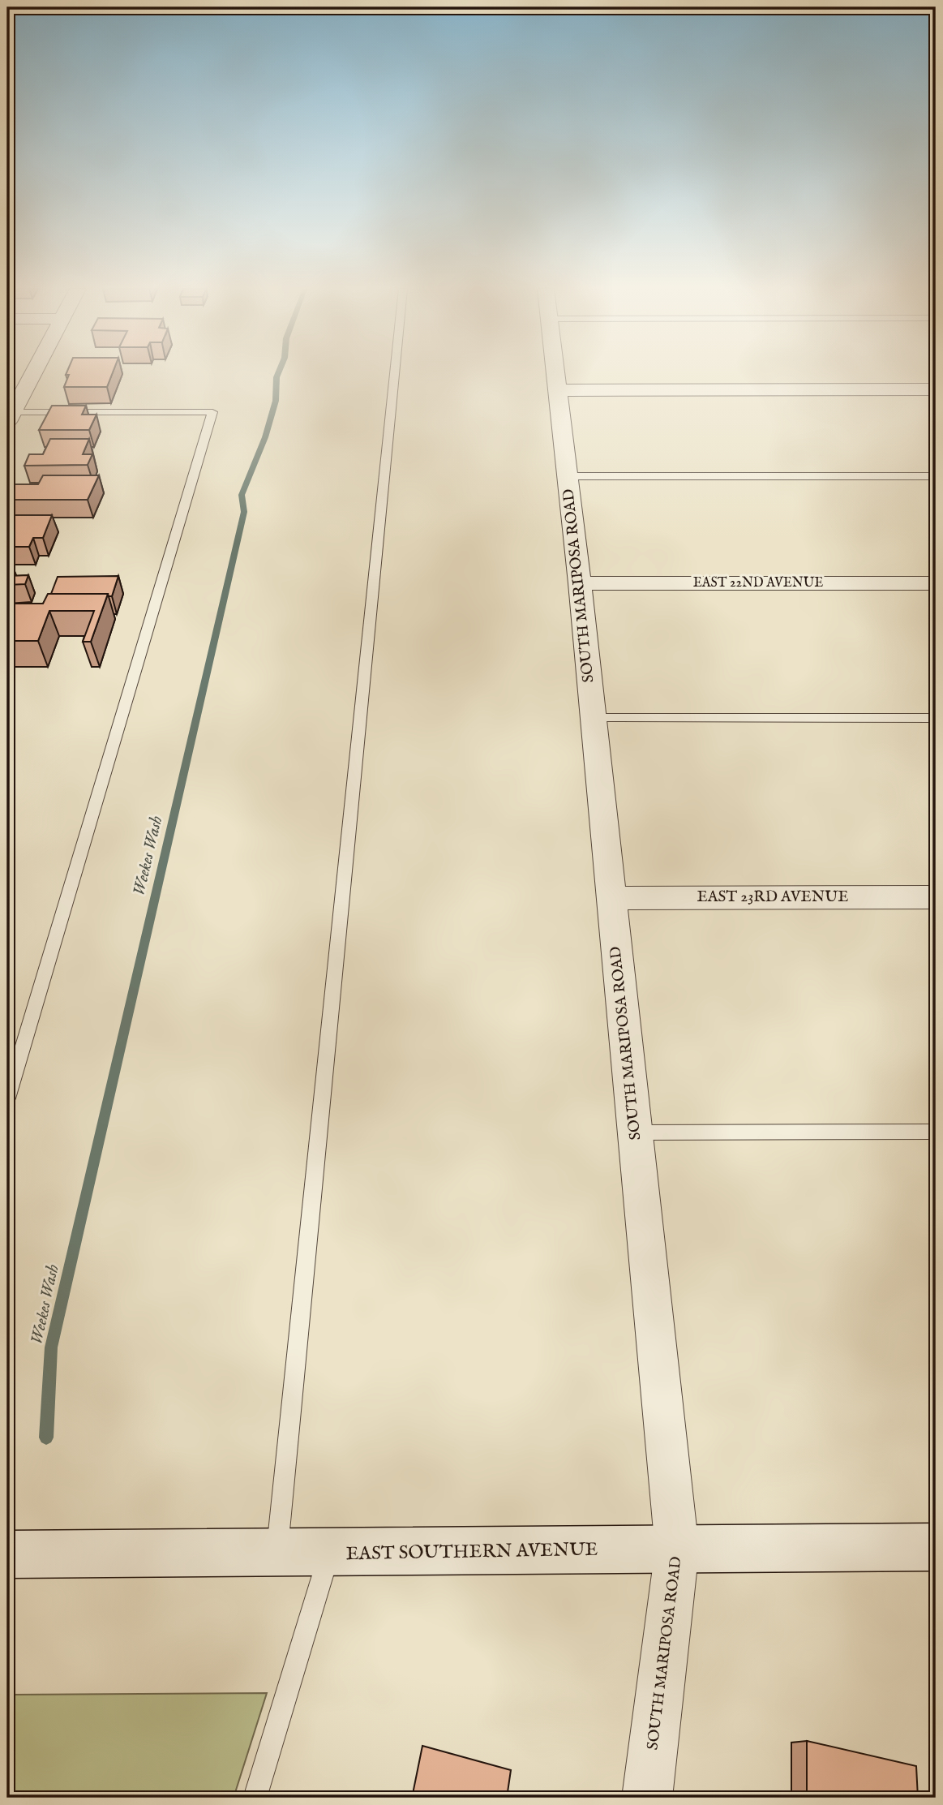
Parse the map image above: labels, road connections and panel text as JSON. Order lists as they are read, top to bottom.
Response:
{
  "streets": {
    "main road": ["EAST SOUTHERN AVENUE"],
    "street": ["EAST 22ND AVENUE", "SOUTH MARIPOSA ROAD", "EAST 23RD AVENUE"]
  },
  "crossings": [
    ["EAST 22ND AVENUE", "SOUTH MARIPOSA ROAD"],
    ["SOUTH MARIPOSA ROAD", "EAST 23RD AVENUE"],
    ["SOUTH MARIPOSA ROAD", "EAST SOUTHERN AVENUE"]
  ],
  "water": ["Weekes Wash"]
}
